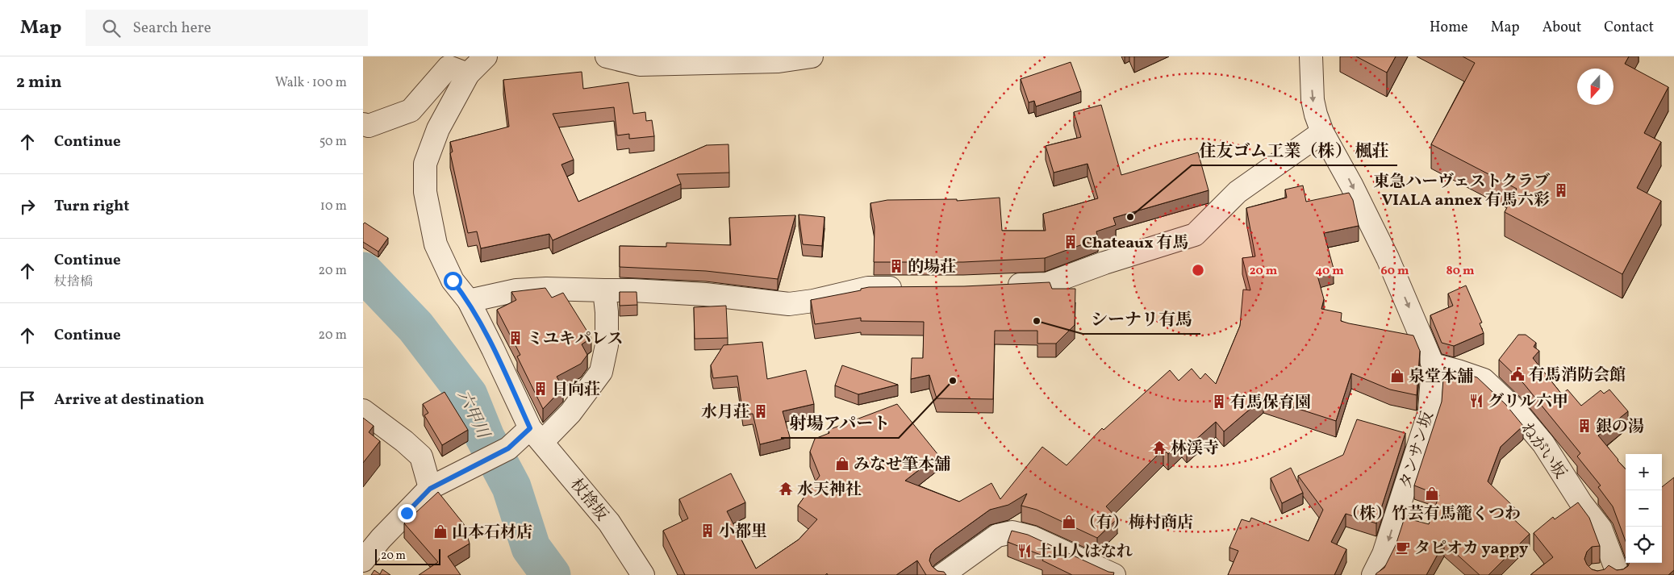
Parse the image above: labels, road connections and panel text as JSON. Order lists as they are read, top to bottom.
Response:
{
  "streets": {
    "street": ["タンサン坂", "ねがい坂", "杖捨坂"]
  },
  "crossings": [
    ["タンサン坂", "ねがい坂"]
  ],
  "one_way": ["タンサン坂"],
  "water": ["六甲川"],
  "places": {
    "building": [
      "東急ハーヴェストクラブ VIALA annex 有馬六彩",
      "Chateaux 有馬",
      "的場荘",
      "ミユキパレス",
      "日向荘",
      "有馬保育園",
      "水月荘",
      "銀の湯",
      "小都里"
    ],
    "other": ["住友ゴム工業（株） 楓荘", "シーナリ有馬", "射場アパート"],
    "public building": ["有馬消防会館"],
    "shop": [
      "泉堂本舗",
      "みなせ筆本舗",
      "（株）竹芸有馬籠くつわ",
      "（有）梅村商店",
      "山本石材店"
    ],
    "restaurant": ["グリル六甲", "土山人はなれ"],
    "temple": ["林渓寺", "水天神社"],
    "cafe": ["タピオカ yappy"]
  },
  "scale_bar": "20 m",
  "north": "bottom",
  "page": {
    "header": "Map",
    "search": "Search here",
    "nav": [
      "Home",
      "Map",
      "About",
      "Contact"
    ],
    "heading": ["2 min", "Walk · 100 m"],
    "list": [
      ["Continue", "50 m"],
      ["Turn right", "10 m"],
      ["Continue", "杖捨橋", "20 m"],
      ["Continue", "20 m"],
      "Arrive at destination"
    ],
    "map_buttons": ["+", "−"],
    "scale": "20 m"
  },
  "rings": [
    "20 m",
    "40 m",
    "60 m",
    "80 m"
  ]
}
